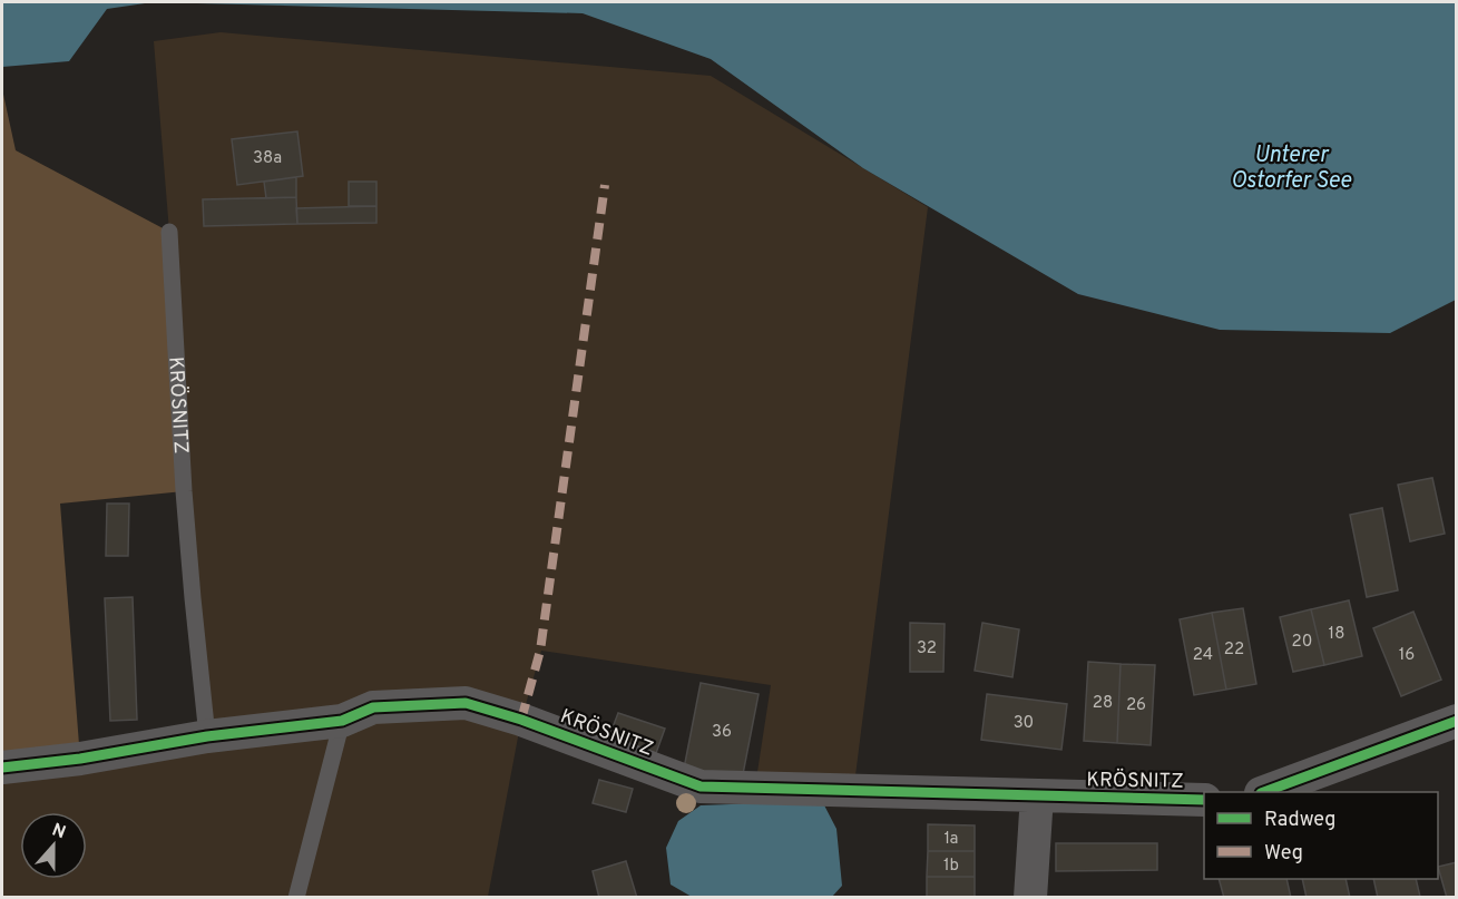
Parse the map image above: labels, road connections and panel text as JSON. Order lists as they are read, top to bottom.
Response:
{
  "streets": {
    "street": ["KRÖSNITZ"]
  },
  "water": ["Unterer Ostorfer See"],
  "house_numbers": [
    "38a",
    "18",
    "20",
    "32",
    "22",
    "24",
    "16",
    "28",
    "26",
    "30",
    "36",
    "1a",
    "1b"
  ],
  "legend": ["Radweg", "Weg"],
  "north": "top"
}
